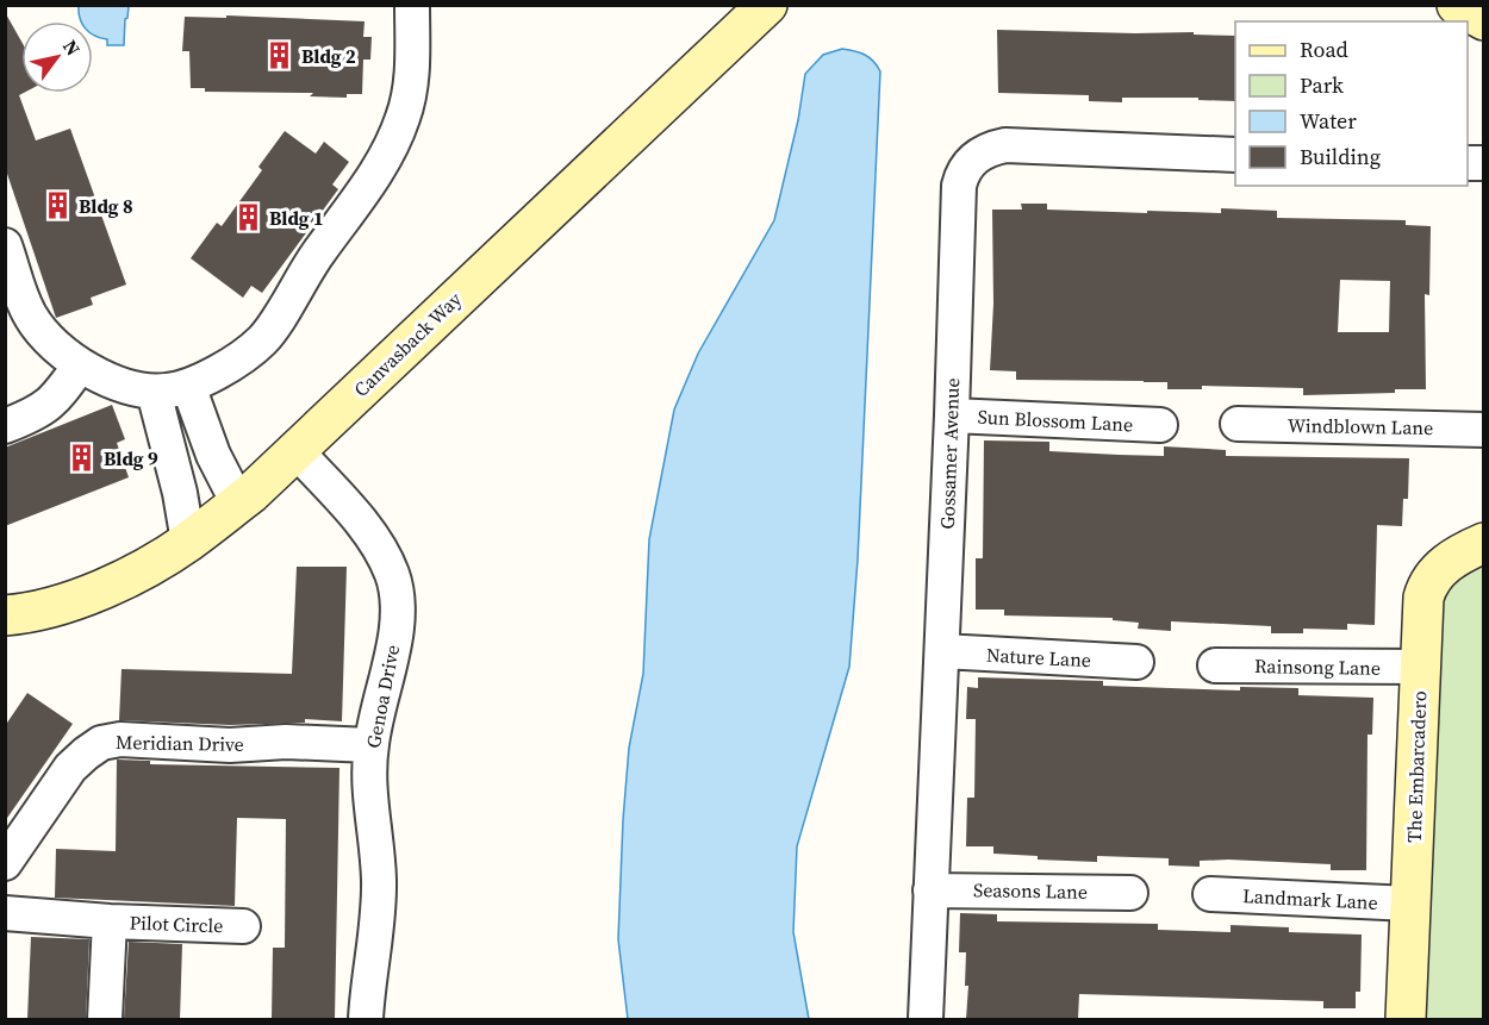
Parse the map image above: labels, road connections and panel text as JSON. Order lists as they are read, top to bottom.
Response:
{
  "streets": {
    "street": [
      "Canvasback Way",
      "Sun Blossom Lane",
      "Windblown Lane",
      "Gossamer Avenue",
      "Nature Lane",
      "Rainsong Lane",
      "Genoa Drive",
      "Meridian Drive",
      "The Embarcadero",
      "Seasons Lane",
      "Landmark Lane",
      "Pilot Circle"
    ]
  },
  "crossings": [
    ["Canvasback Way", "Genoa Drive"],
    ["Sun Blossom Lane", "Gossamer Avenue"],
    ["Gossamer Avenue", "Nature Lane"],
    ["Gossamer Avenue", "Seasons Lane"],
    ["Rainsong Lane", "The Embarcadero"],
    ["Genoa Drive", "Meridian Drive"],
    ["The Embarcadero", "Landmark Lane"]
  ],
  "places": {
    "building": [
      "Bldg 2",
      "Bldg 8",
      "Bldg 1",
      "Bldg 9"
    ]
  },
  "legend": [
    "Road",
    "Park",
    "Water",
    "Building"
  ],
  "north": "top right"
}
